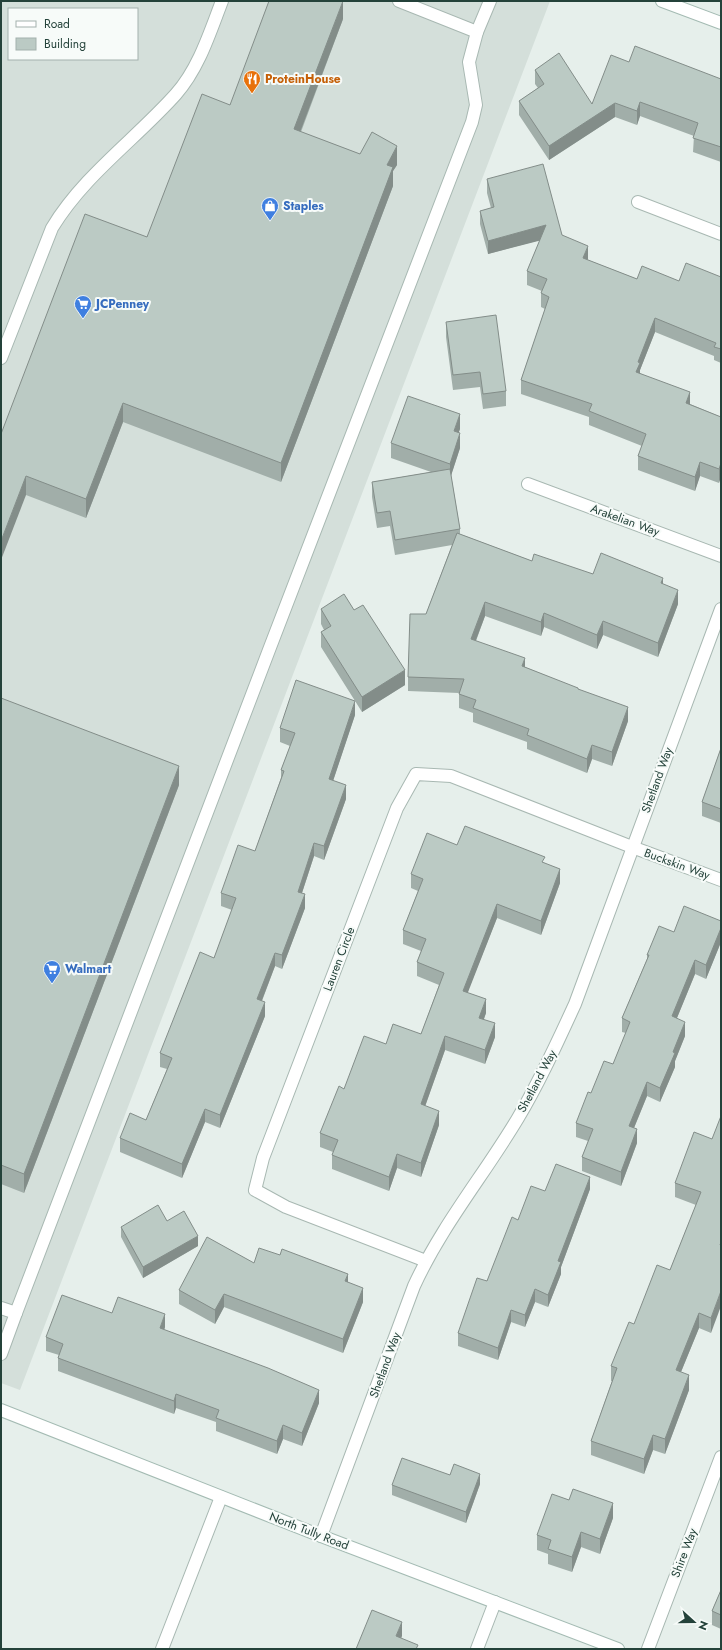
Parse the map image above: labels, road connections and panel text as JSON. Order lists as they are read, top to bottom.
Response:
{
  "streets": {
    "street": [
      "Arakelian Way",
      "Shetland Way",
      "Buckskin Way",
      "Lauren Circle",
      "North Tully Road",
      "Shire Way"
    ]
  },
  "crossings": [
    ["Shetland Way", "Buckskin Way"],
    ["Shetland Way", "Lauren Circle"],
    ["Shetland Way", "North Tully Road"],
    ["Buckskin Way", "Lauren Circle"]
  ],
  "places": {
    "restaurant": ["ProteinHouse"],
    "shop": ["Staples"],
    "supermarket": ["JCPenney", "Walmart"]
  },
  "legend": ["Road", "Building"],
  "north": "right"
}
